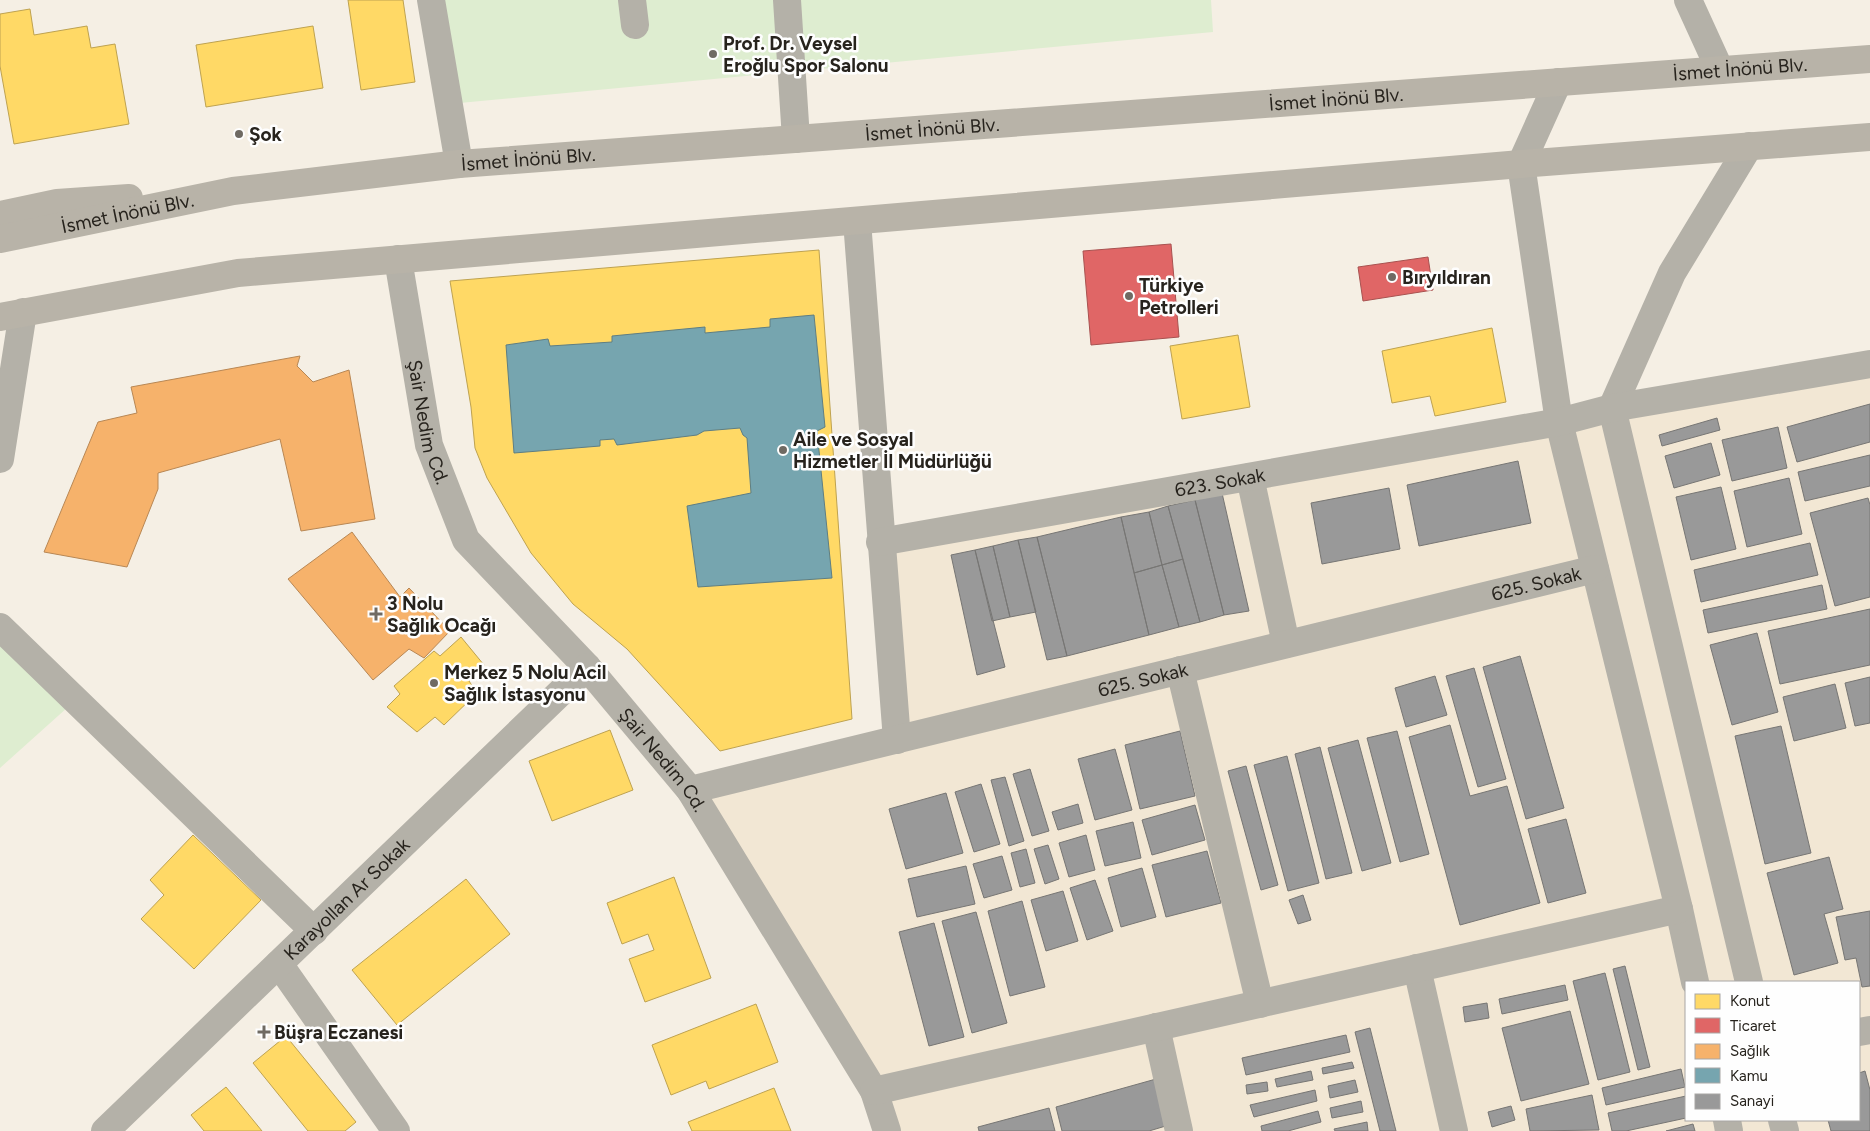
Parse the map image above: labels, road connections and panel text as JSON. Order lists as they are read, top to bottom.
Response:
{
  "streets": {
    "main road": ["İsmet İnönü Blv."],
    "street": [
      "Şair Nedim Cd.",
      "623. Sokak",
      "625. Sokak",
      "Karayollan Ar Sokak"
    ]
  },
  "crossings": [
    ["Şair Nedim Cd.", "625. Sokak"],
    ["Şair Nedim Cd.", "Karayollan Ar Sokak"]
  ],
  "places": {
    "other": [
      "Prof. Dr. Veysel Eroğlu Spor Salonu",
      "Şok",
      "Bıryıldıran",
      "Türkiye Petrolleri",
      "Aile ve Sosyal Hizmetler İl Müdürlüğü",
      "Merkez 5 Nolu Acil Sağlık İstasyonu"
    ],
    "health": ["3 Nolu Sağlık Ocağı", "Büşra Eczanesi"]
  },
  "legend": [
    "Konut",
    "Ticaret",
    "Sağlık",
    "Kamu",
    "Sanayi"
  ]
}
